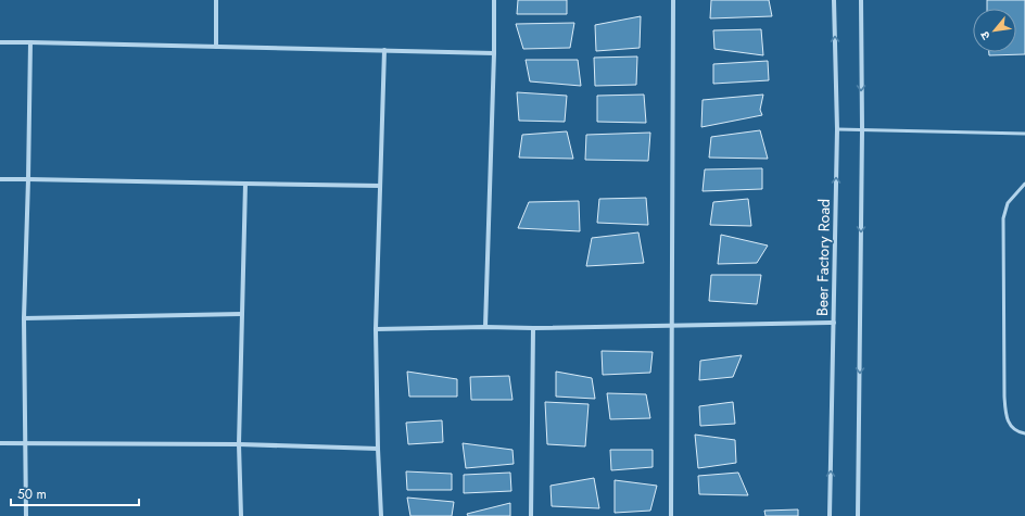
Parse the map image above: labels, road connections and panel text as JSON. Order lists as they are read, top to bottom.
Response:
{
  "streets": {
    "street": ["Beer Factory Road"]
  },
  "scale_bar": "50 m",
  "north": "bottom left"
}
